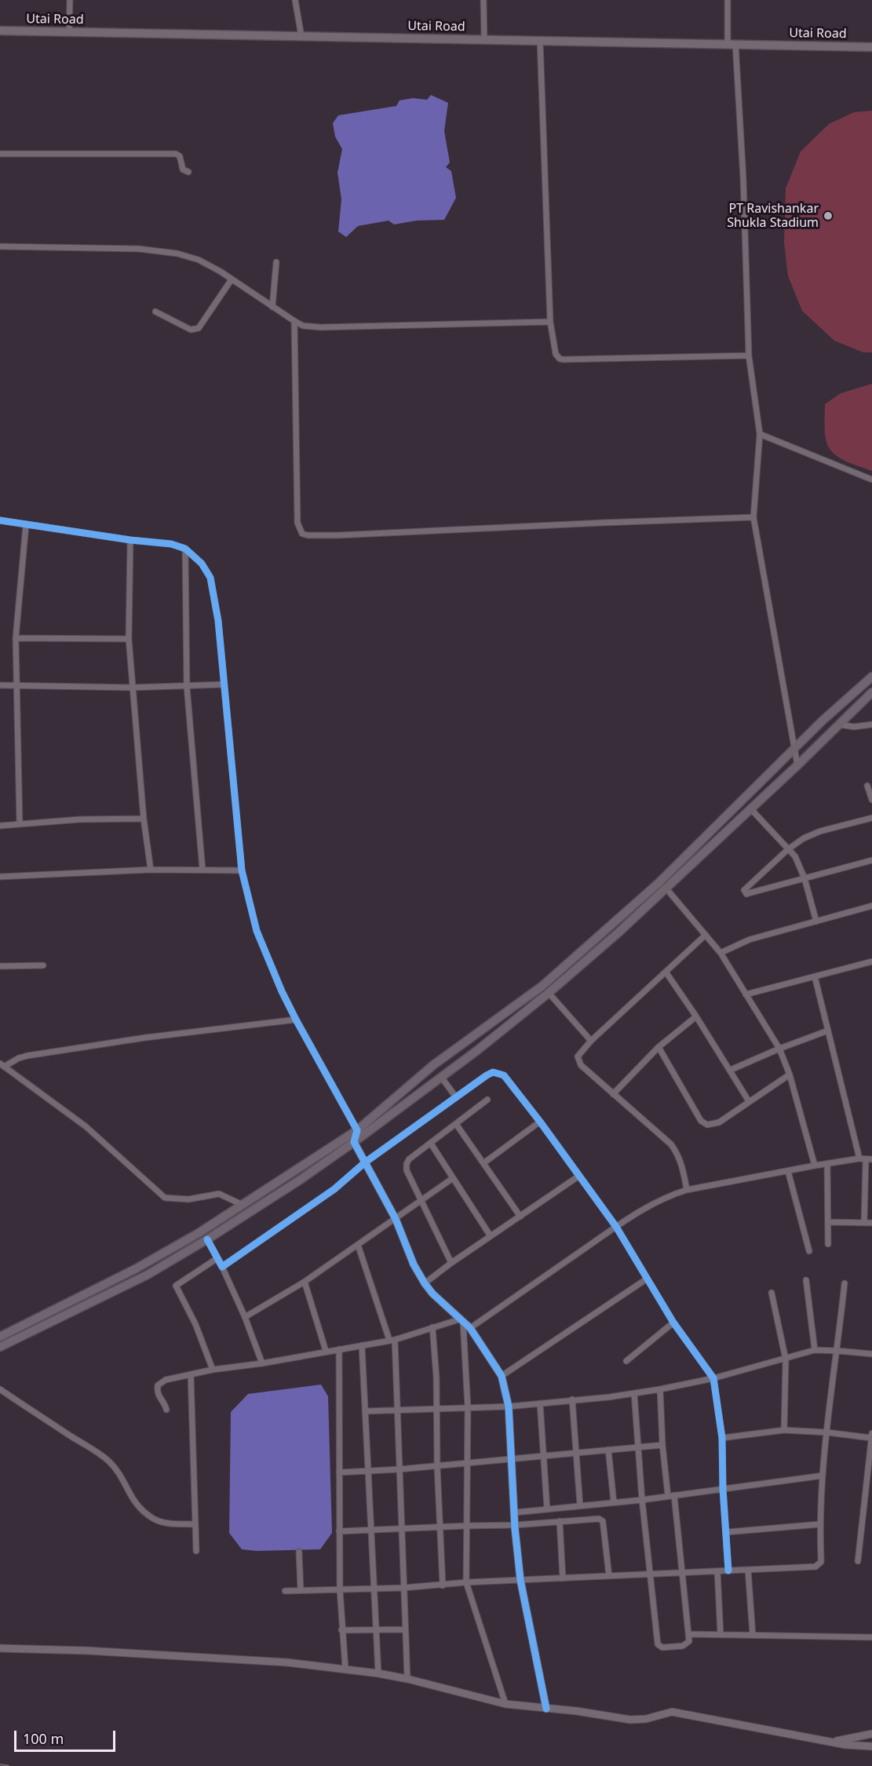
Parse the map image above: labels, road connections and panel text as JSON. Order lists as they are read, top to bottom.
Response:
{
  "streets": {
    "main road": ["Utai Road"]
  },
  "places": ["PT Ravishankar Shukla Stadium"],
  "scale_bar": "100 m"
}
